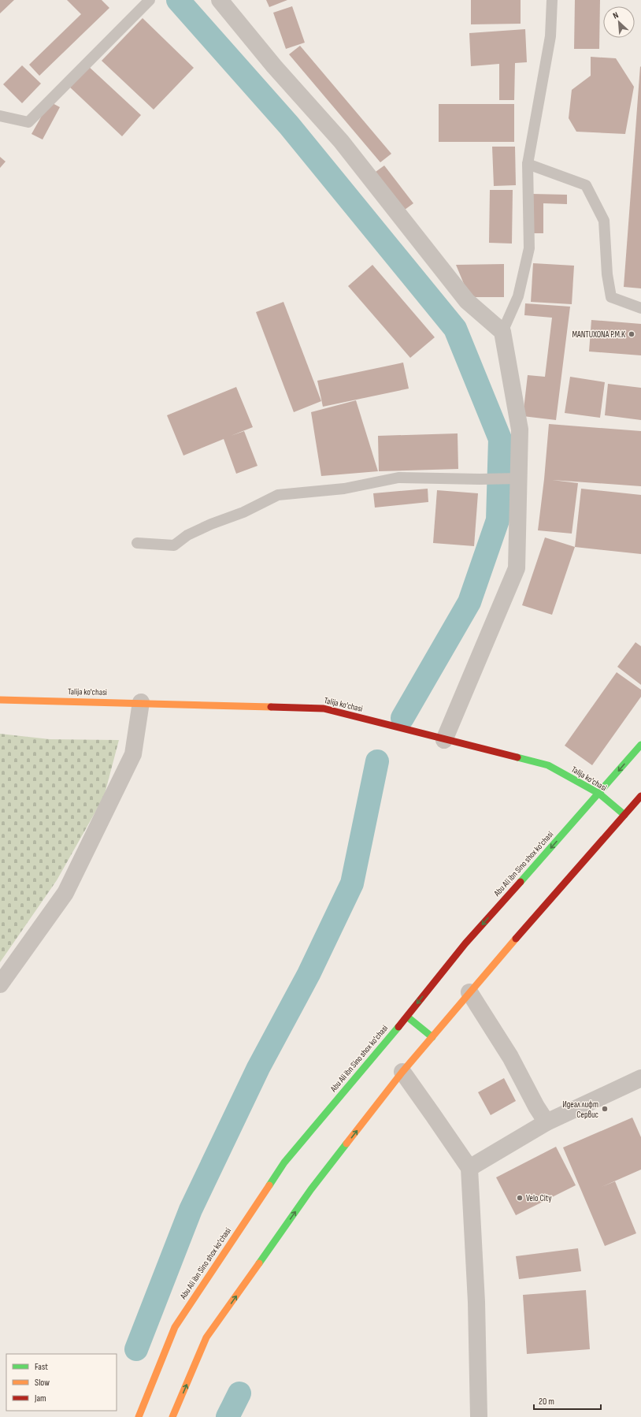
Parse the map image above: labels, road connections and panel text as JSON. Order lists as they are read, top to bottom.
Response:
{
  "streets": {
    "main road": ["Talija ko'chasi", "Abu Ali ibn Sino shox ko'chasi"]
  },
  "crossings": [
    ["Talija ko'chasi", "Abu Ali ibn Sino shox ko'chasi"]
  ],
  "places": ["MANTUXONA P.M.K", "Идеал лифт Сервис", "Velo City"],
  "legend": ["Fast", "Slow", "Jam"],
  "scale_bar": "20 m",
  "north": "top left"
}
